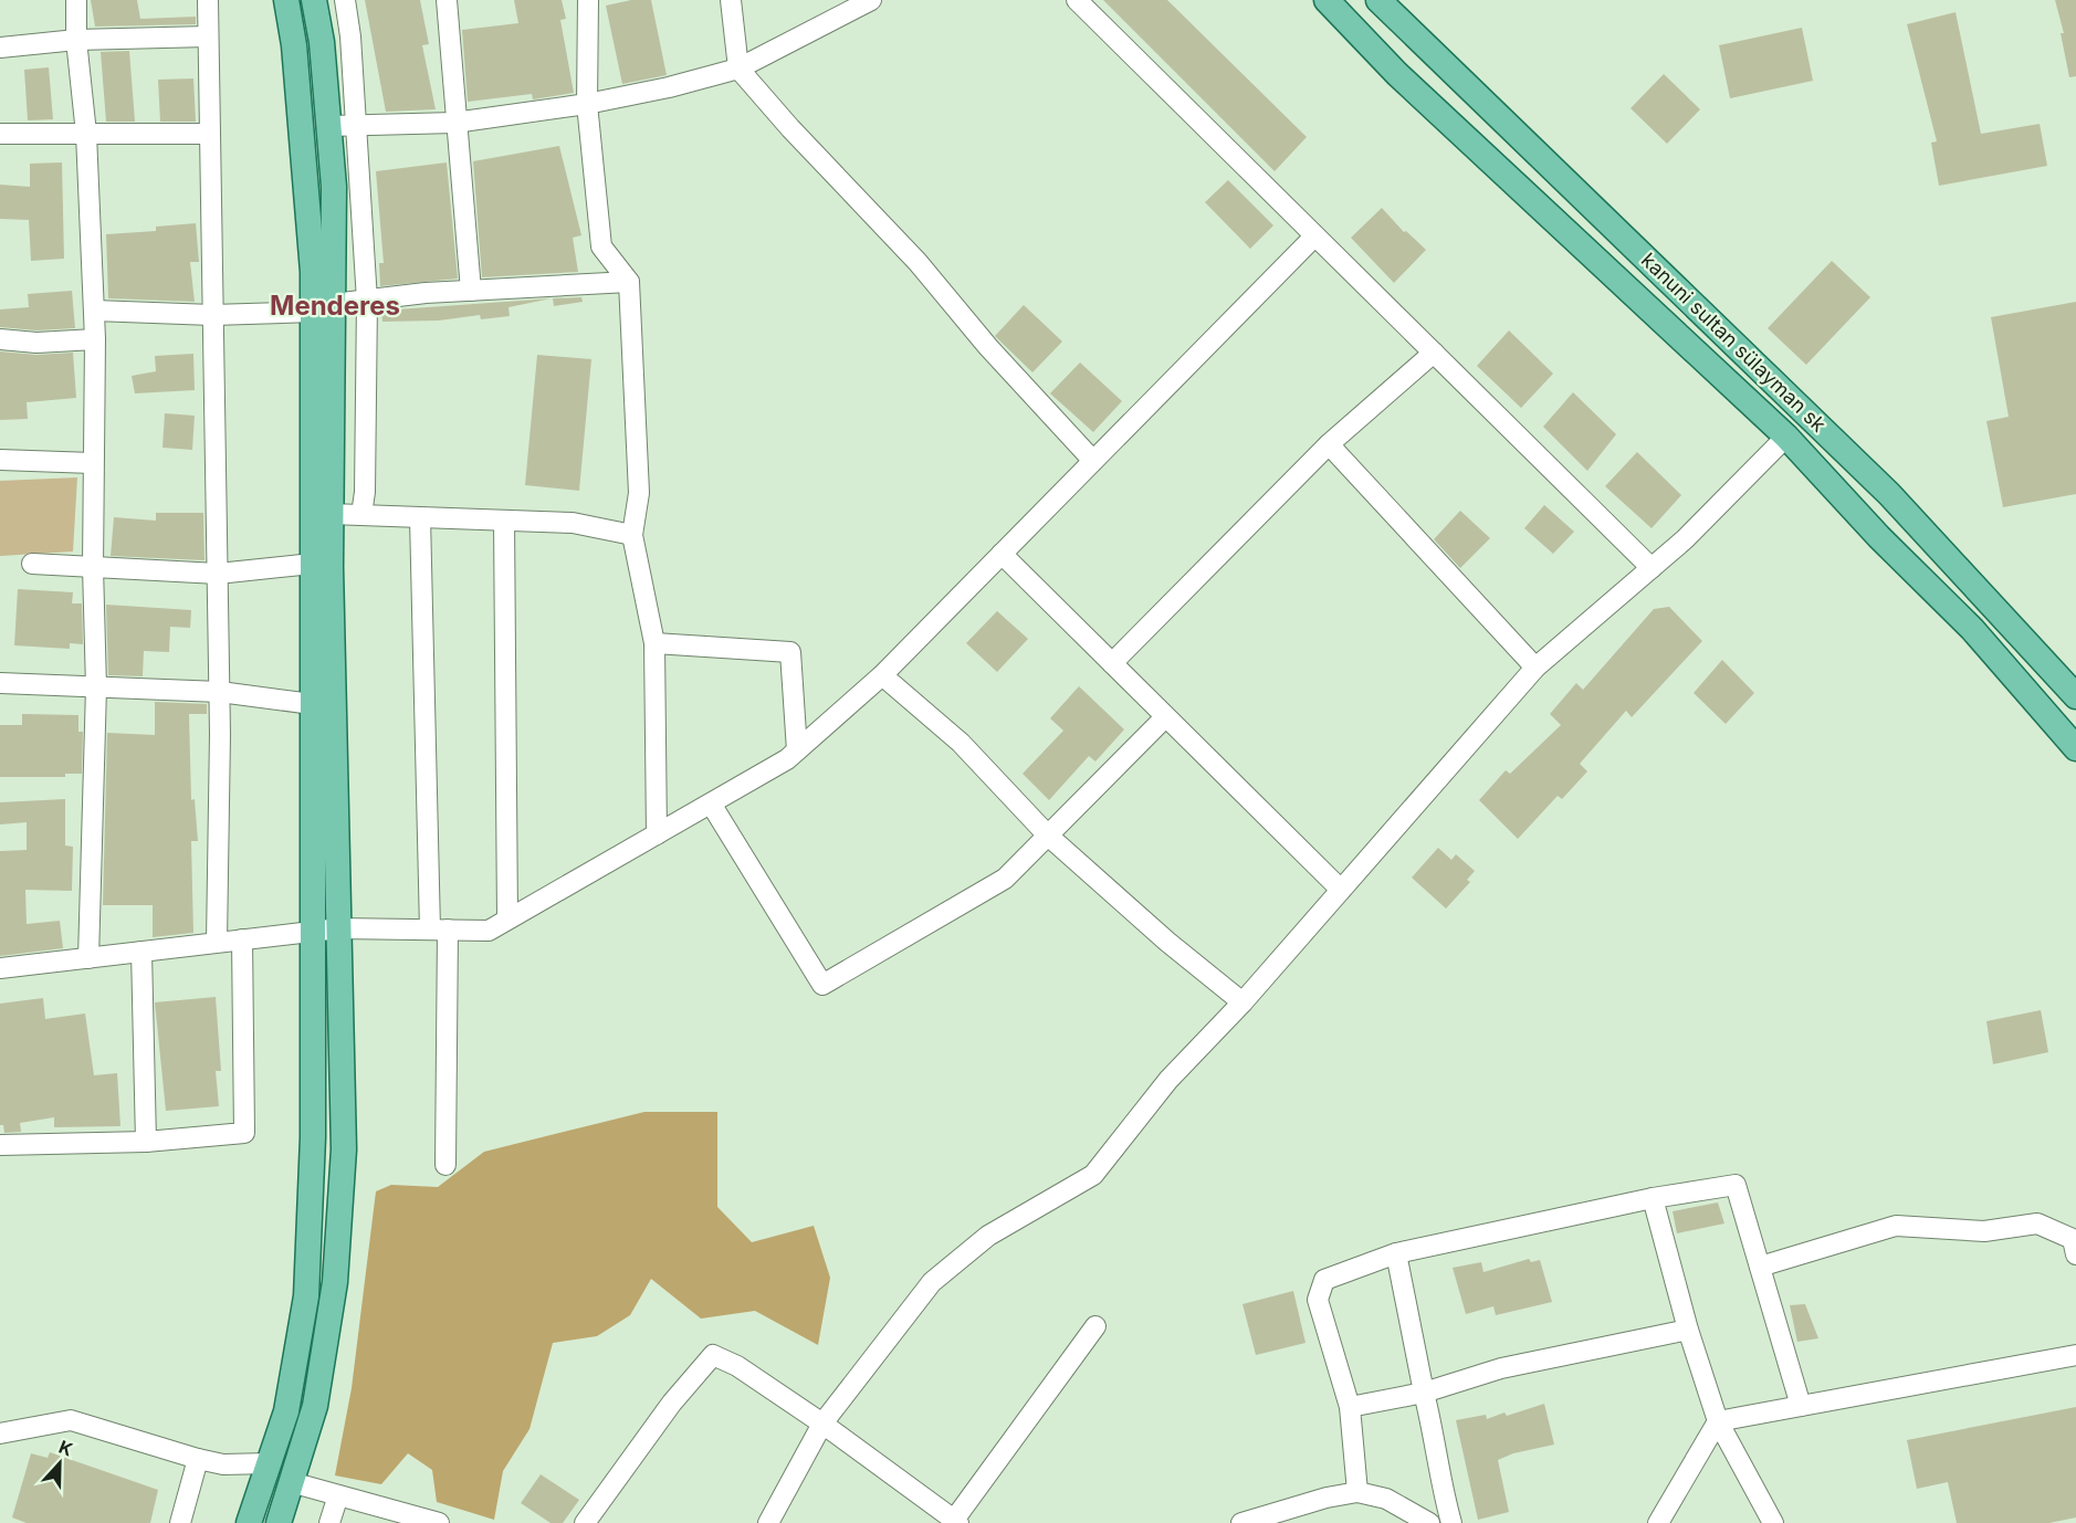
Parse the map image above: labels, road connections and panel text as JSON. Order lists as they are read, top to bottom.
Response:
{
  "streets": {
    "main road": ["kanuni sultan sülayman sk"]
  },
  "districts": ["Menderes"],
  "north": "top"
}
